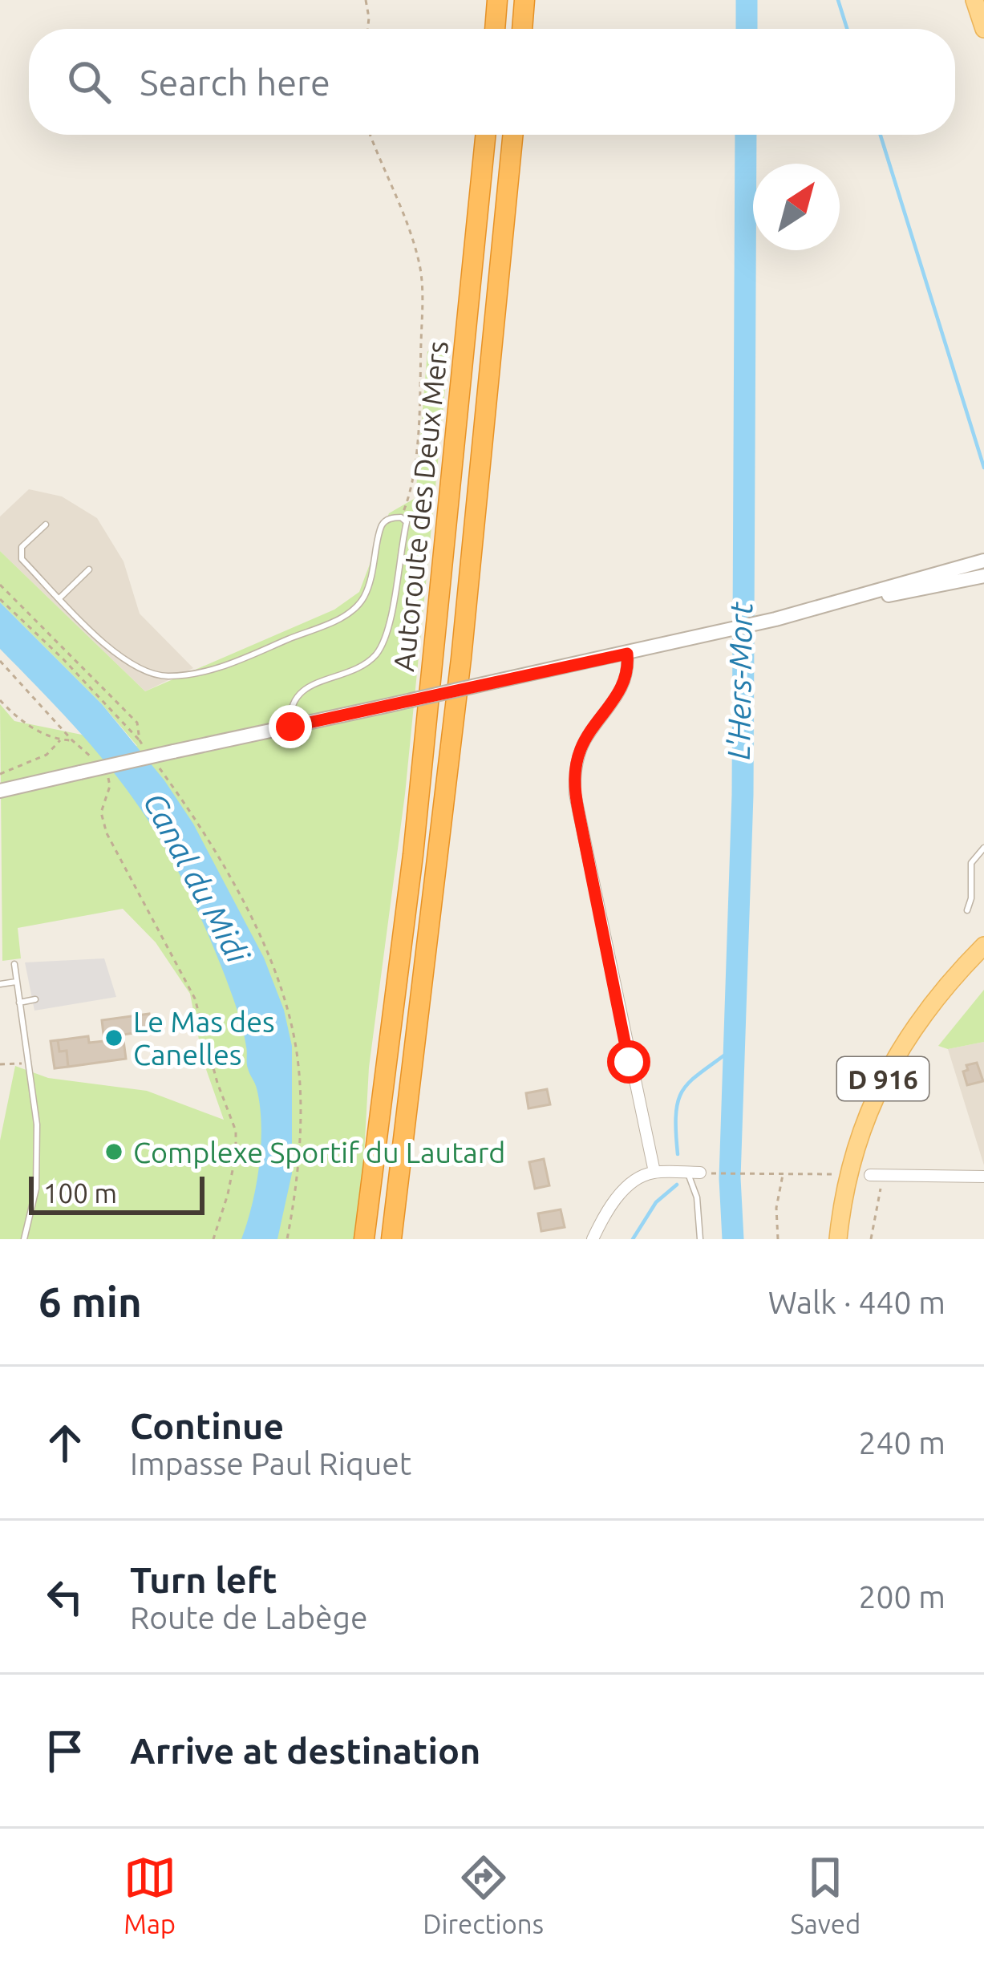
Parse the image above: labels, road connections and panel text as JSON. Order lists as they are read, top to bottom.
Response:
{
  "streets": {
    "highway": ["Autoroute des Deux Mers"],
    "main road": ["D 916"]
  },
  "water": ["L'Hers-Mort", "Canal du Midi"],
  "places": ["Le Mas des Canelles", "Complexe Sportif du Lautard"],
  "scale_bar": "100 m",
  "north": "top right",
  "page": {
    "search": "Search here",
    "scale": "100 m",
    "heading": ["6 min", "Walk · 440 m"],
    "list": [
      ["Continue", "Impasse Paul Riquet", "240 m"],
      ["Turn left", "Route de Labège", "200 m"],
      "Arrive at destination"
    ],
    "nav": ["Map", "Directions", "Saved"]
  }
}
